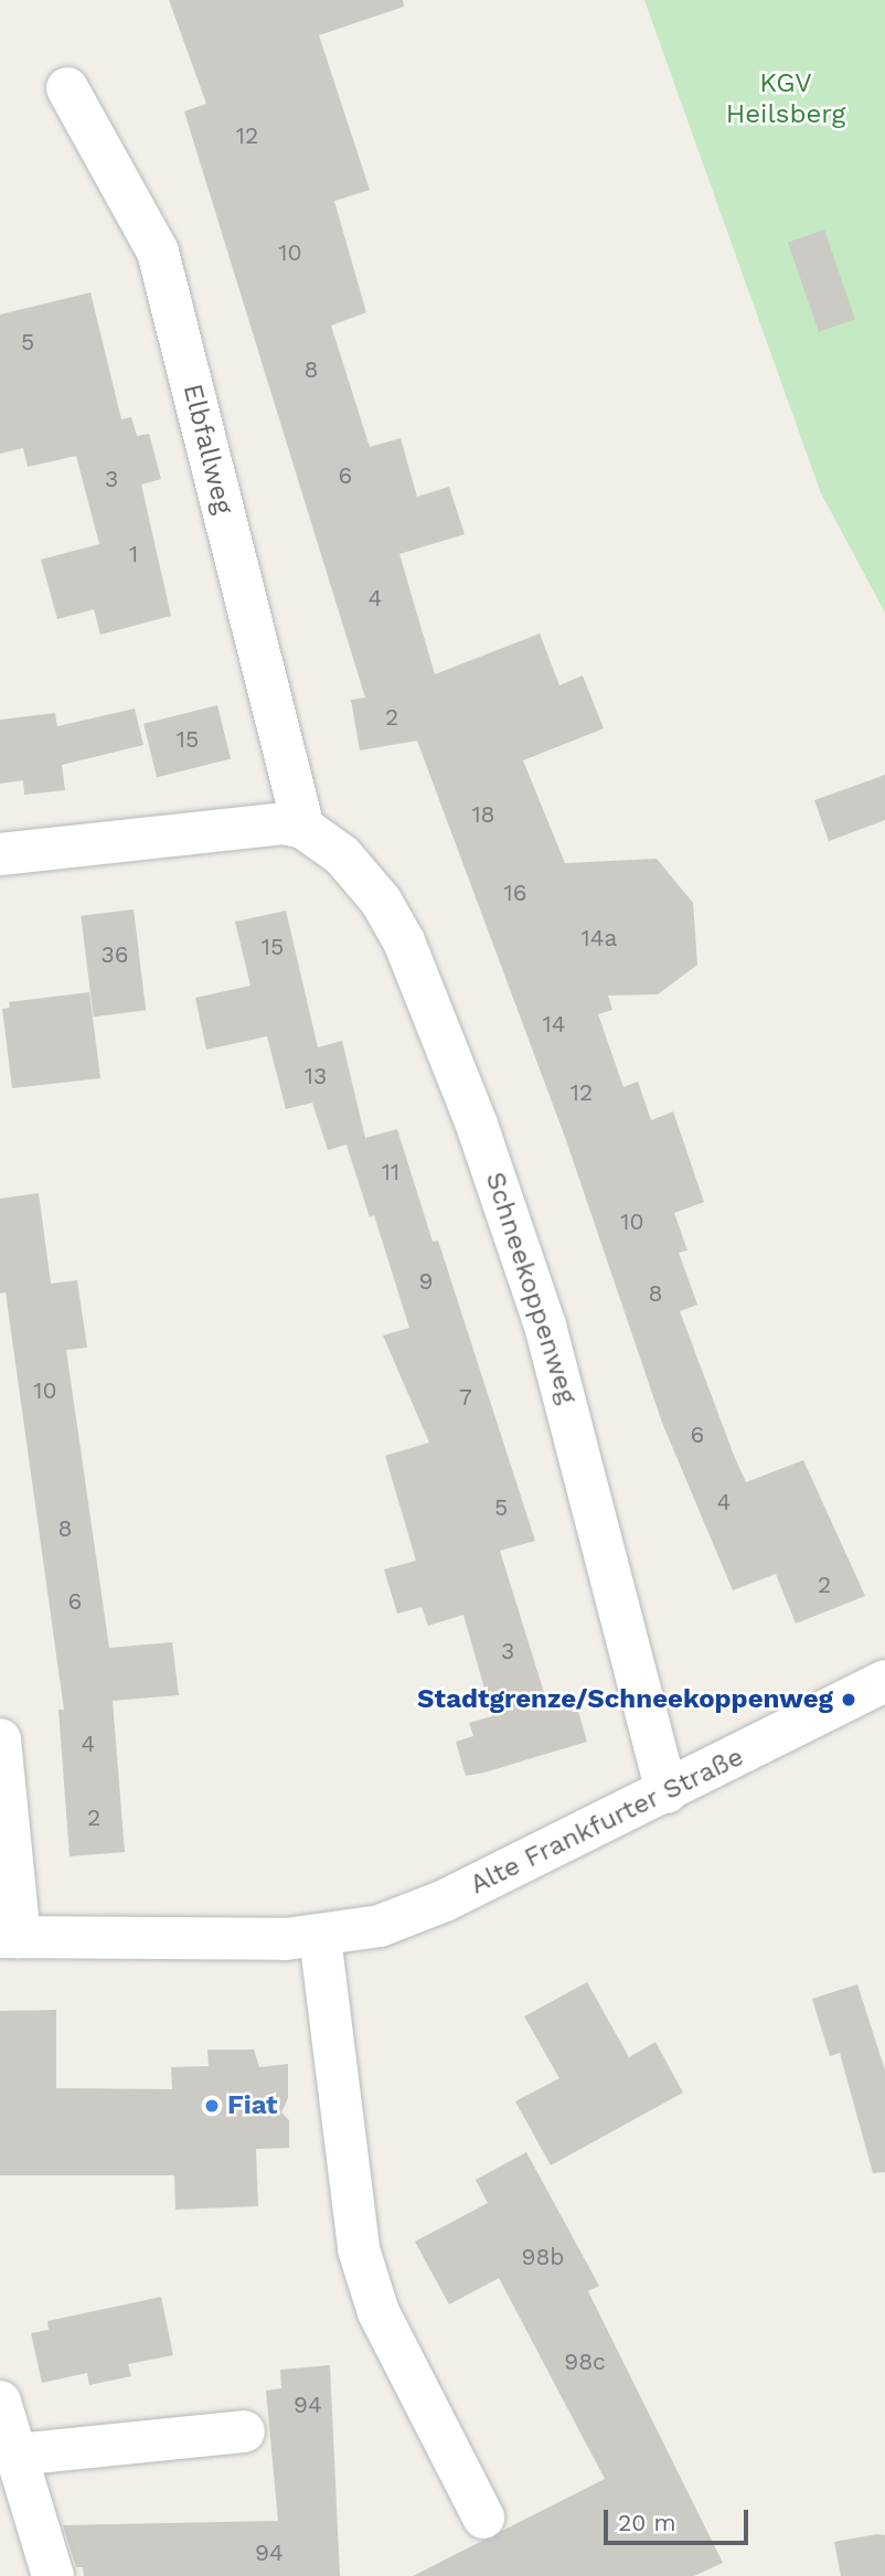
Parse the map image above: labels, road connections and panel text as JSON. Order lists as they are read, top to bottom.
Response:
{
  "streets": {
    "street": ["Elbfallweg", "Schneekoppenweg", "Alte Frankfurter Straße"]
  },
  "crossings": [
    ["Elbfallweg", "Schneekoppenweg"],
    ["Schneekoppenweg", "Alte Frankfurter Straße"]
  ],
  "parks": ["KGV Heilsberg"],
  "places": ["Stadtgrenze/Schneekoppenweg", "Fiat"],
  "house_numbers": [
    "12",
    "10",
    "5",
    "8",
    "6",
    "3",
    "1",
    "4",
    "2",
    "15",
    "18",
    "16",
    "14a",
    "15",
    "36",
    "14",
    "13",
    "12",
    "11",
    "10",
    "9",
    "8",
    "10",
    "7",
    "6",
    "4",
    "5",
    "8",
    "2",
    "6",
    "3",
    "4",
    "2",
    "98b",
    "98c",
    "94",
    "94"
  ],
  "scale_bar": "20 m"
}
